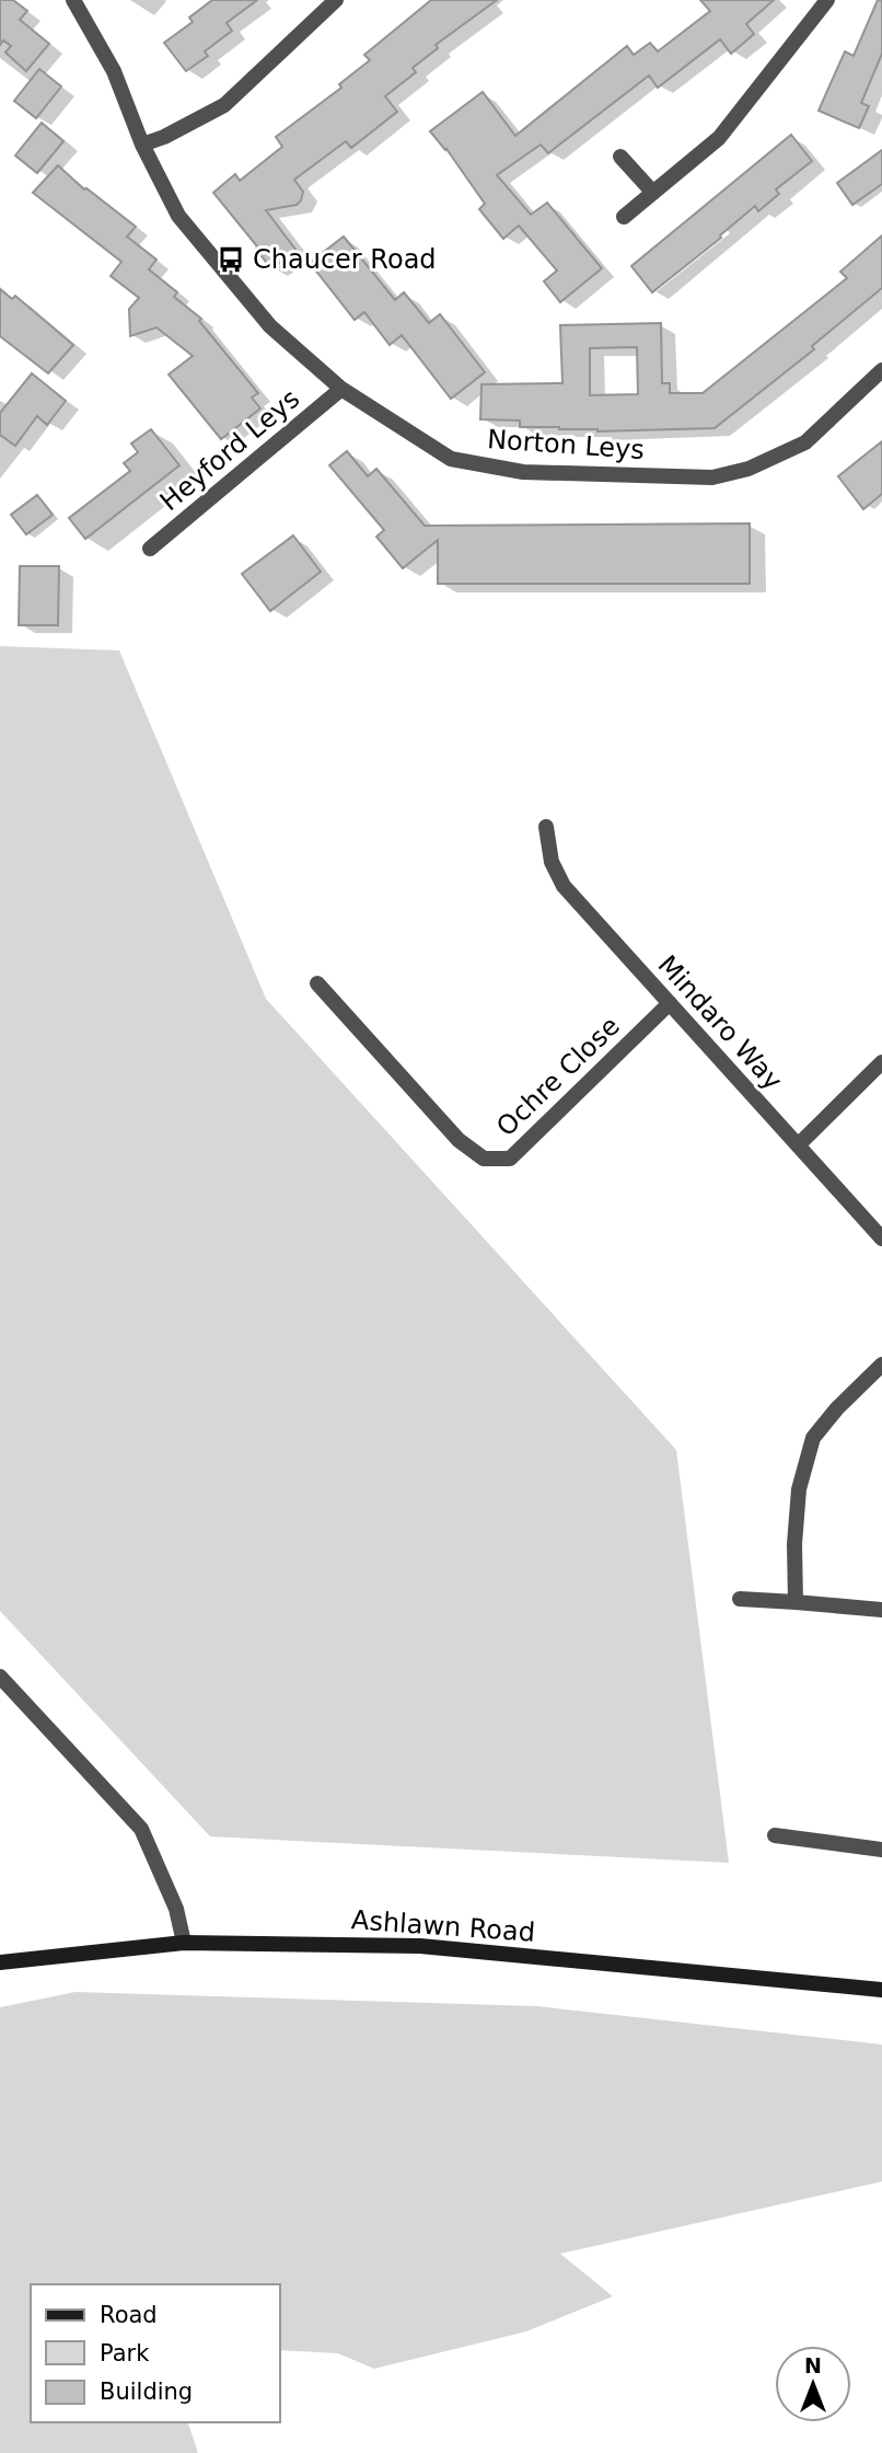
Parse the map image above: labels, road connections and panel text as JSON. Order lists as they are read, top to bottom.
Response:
{
  "streets": {
    "main road": ["Ashlawn Road"],
    "street": [
      "Norton Leys",
      "Heyford Leys",
      "Mindaro Way",
      "Ochre Close"
    ]
  },
  "crossings": [
    ["Norton Leys", "Heyford Leys"],
    ["Mindaro Way", "Ochre Close"]
  ],
  "places": {
    "bus stop": ["Chaucer Road"]
  },
  "legend": ["Road", "Park", "Building"],
  "north": "top"
}
